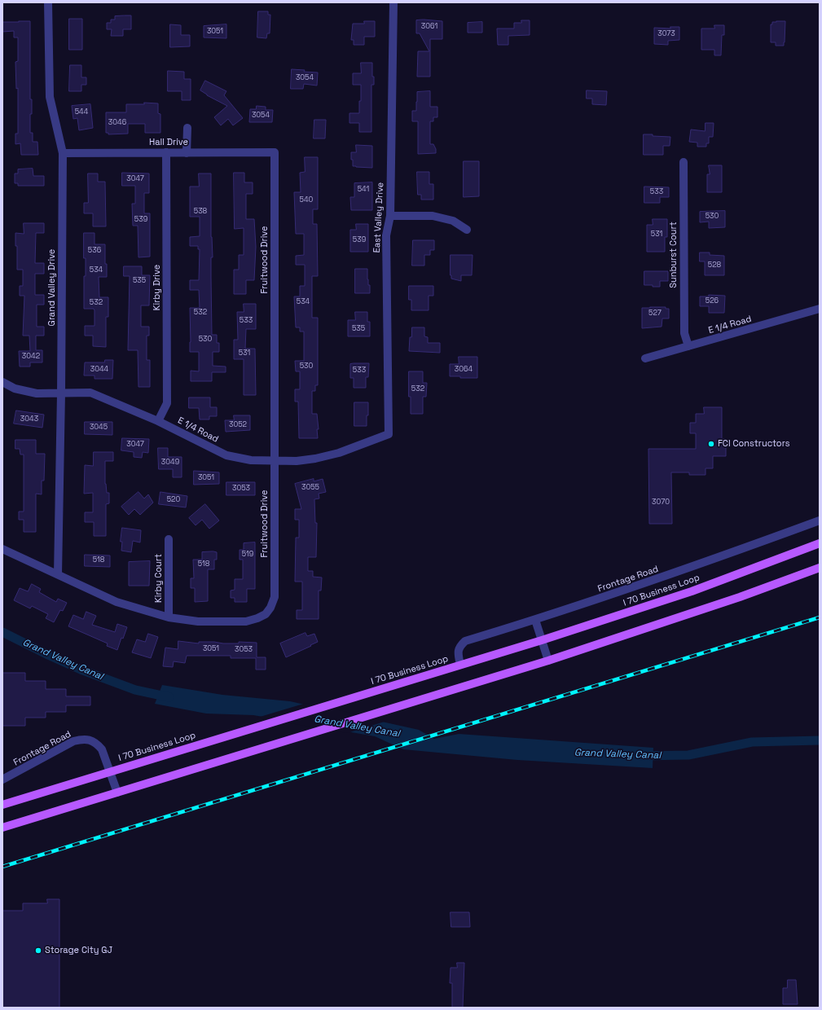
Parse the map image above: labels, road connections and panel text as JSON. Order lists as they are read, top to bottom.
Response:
{
  "streets": {
    "main road": ["I 70 Business Loop"],
    "street": [
      "Hall Drive",
      "East Valley Drive",
      "Sunburst Court",
      "Fruitwood Drive",
      "Grand Valley Drive",
      "Kirby Drive",
      "E 1/4 Road",
      "Kirby Court",
      "Frontage Road"
    ]
  },
  "crossings": [
    ["Hall Drive", "Fruitwood Drive"],
    ["Hall Drive", "Grand Valley Drive"],
    ["Hall Drive", "Kirby Drive"],
    ["East Valley Drive", "E 1/4 Road"],
    ["Sunburst Court", "E 1/4 Road"],
    ["Fruitwood Drive", "Grand Valley Drive"],
    ["Fruitwood Drive", "E 1/4 Road"],
    ["Fruitwood Drive", "Kirby Court"],
    ["Grand Valley Drive", "E 1/4 Road"],
    ["Kirby Drive", "E 1/4 Road"],
    ["Frontage Road", "I 70 Business Loop"]
  ],
  "water": ["Grand Valley Canal"],
  "places": ["FCI Constructors", "Storage City GJ"],
  "house_numbers": [
    "3061",
    "3051",
    "3073",
    "3054",
    "544",
    "3054",
    "3046",
    "3047",
    "541",
    "533",
    "540",
    "538",
    "530",
    "539",
    "531",
    "539",
    "536",
    "528",
    "534",
    "535",
    "526",
    "534",
    "532",
    "532",
    "527",
    "533",
    "535",
    "530",
    "531",
    "3042",
    "530",
    "3044",
    "3064",
    "533",
    "532",
    "3043",
    "3052",
    "3045",
    "3047",
    "3049",
    "3051",
    "3055",
    "3053",
    "520",
    "3070",
    "519",
    "518",
    "518",
    "3051",
    "3053"
  ]
}
